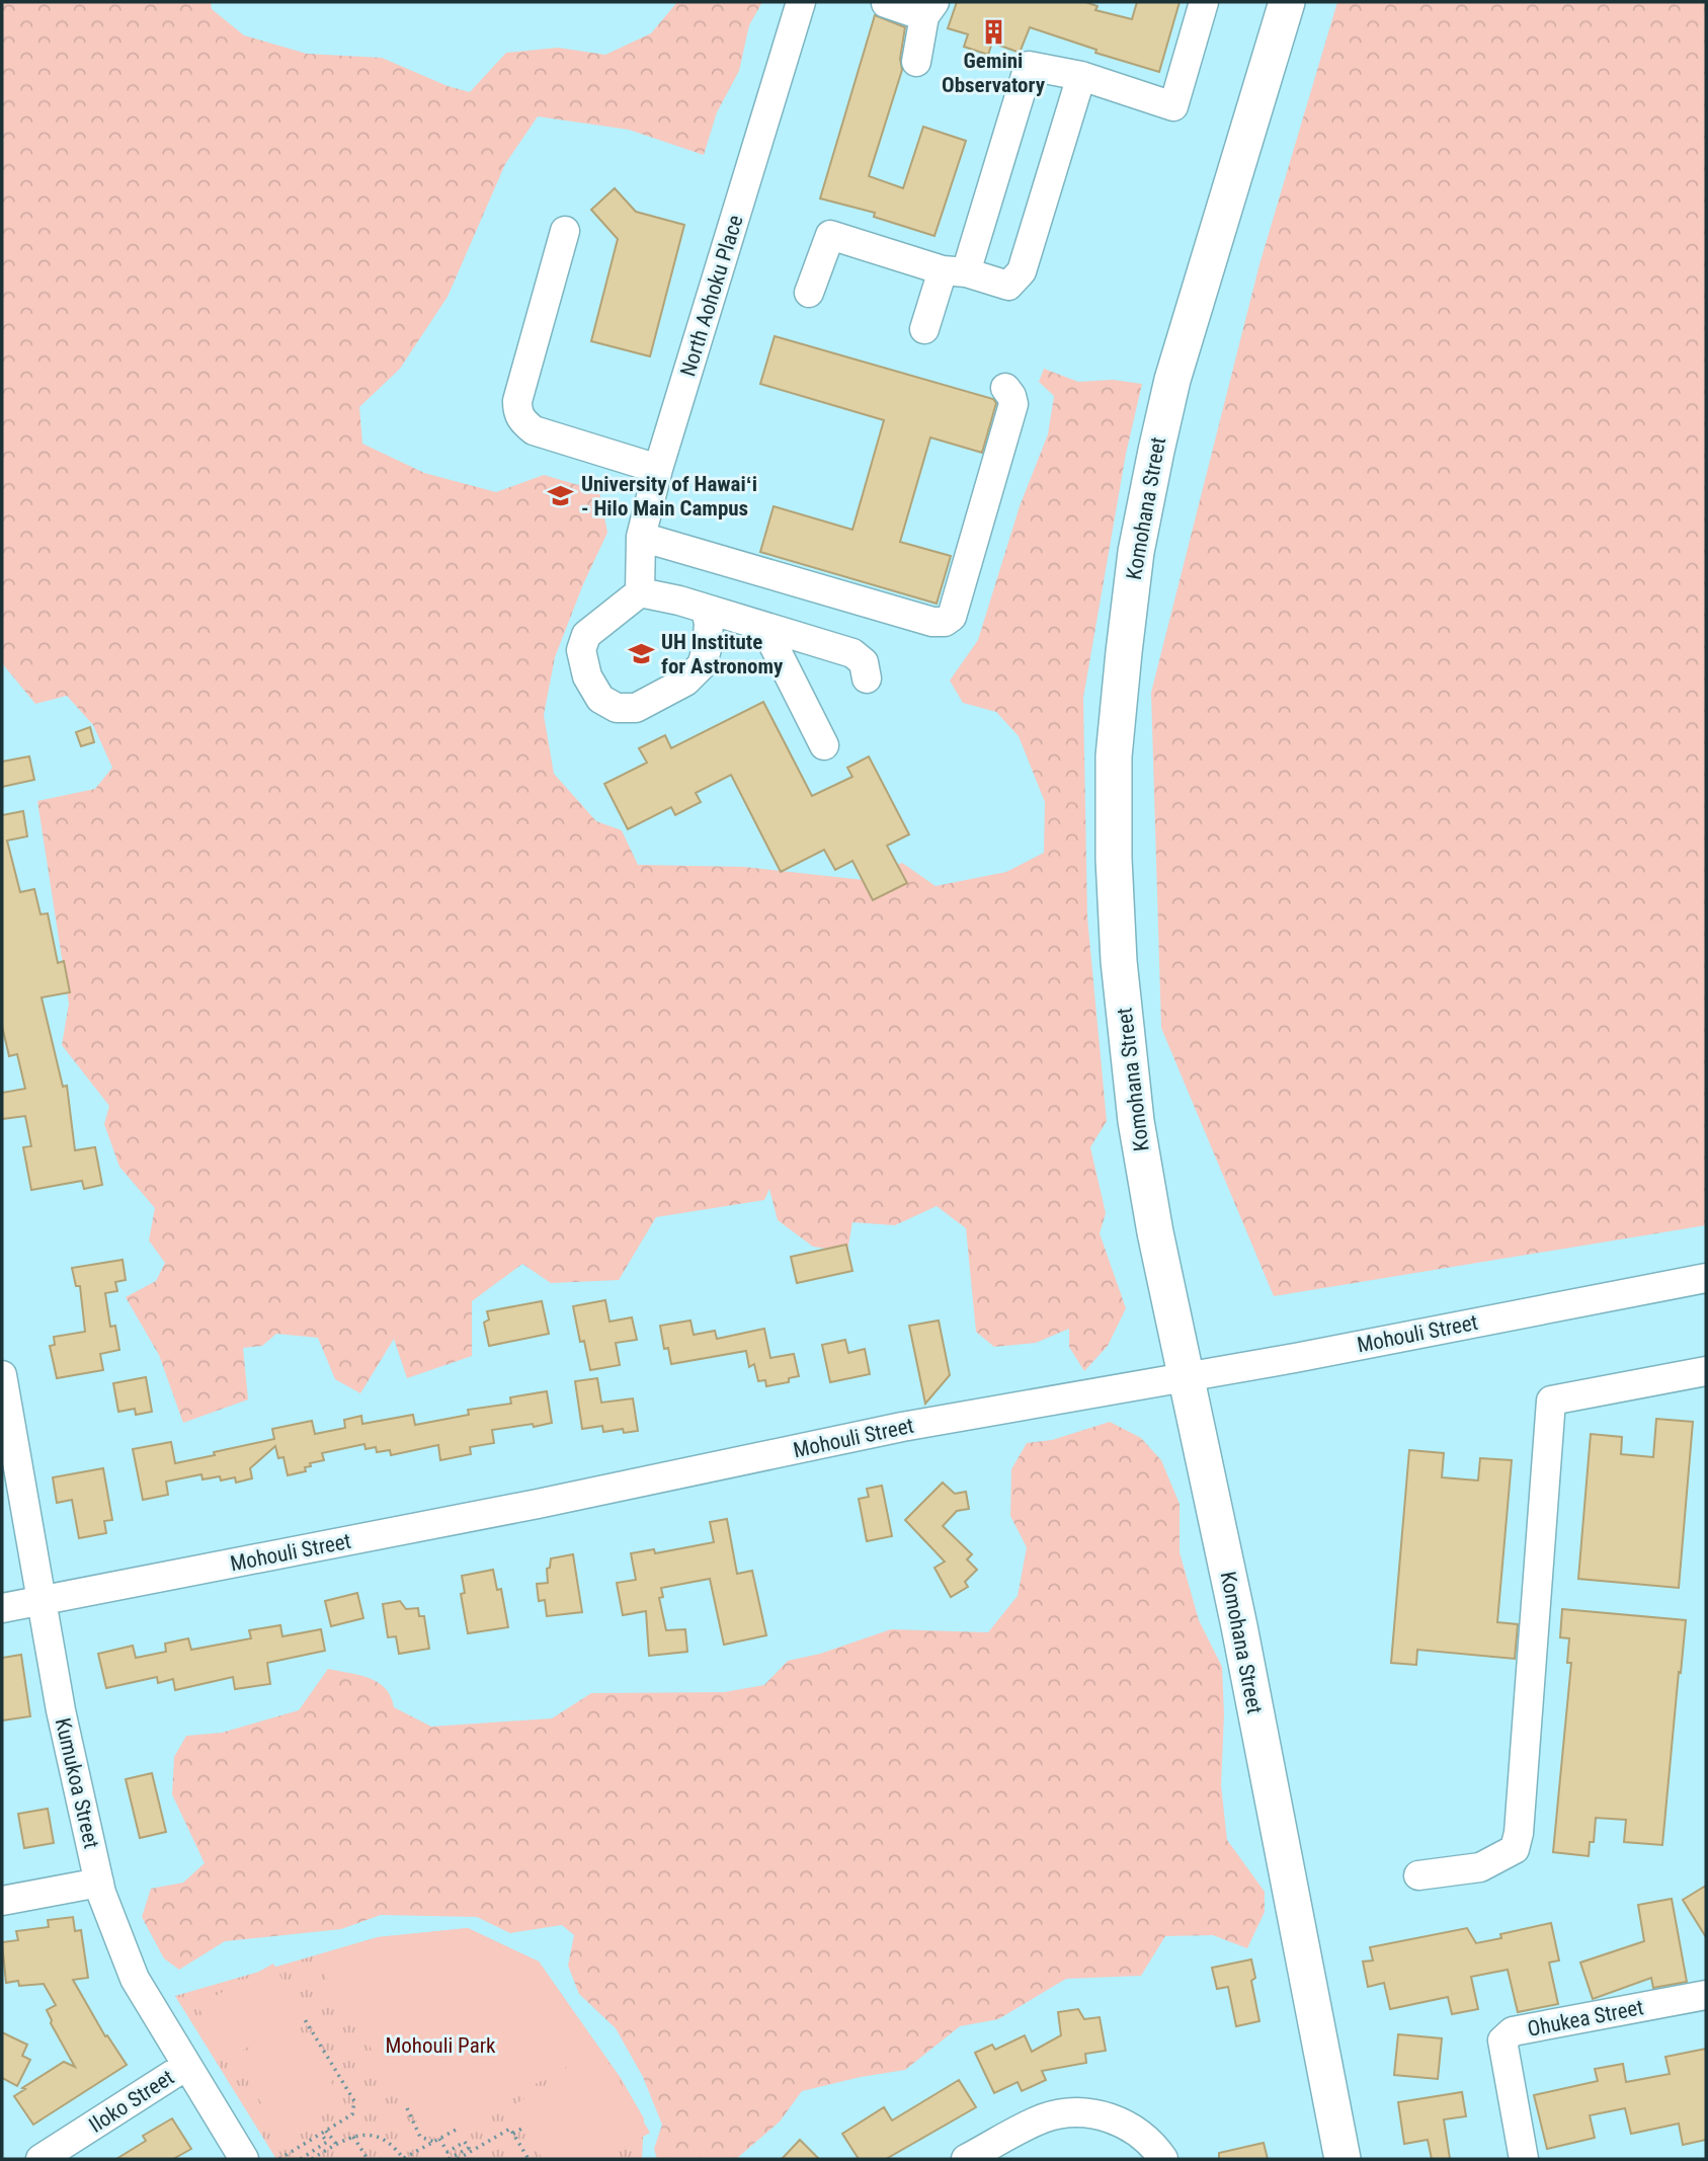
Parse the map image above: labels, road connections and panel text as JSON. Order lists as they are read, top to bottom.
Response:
{
  "streets": {
    "main road": ["Komohana Street"],
    "street": [
      "North Aohoku Place",
      "Mohouli Street",
      "Kumukoa Street",
      "Ohukea Street",
      "Iloko Street"
    ]
  },
  "crossings": [
    ["Komohana Street", "Mohouli Street"],
    ["Mohouli Street", "Kumukoa Street"],
    ["Kumukoa Street", "Iloko Street"]
  ],
  "parks": ["Mohouli Park"],
  "places": {
    "building": ["Gemini Observatory"],
    "school or university": ["University of Hawaiʻi - Hilo Main Campus", "UH Institute for Astronomy"]
  }
}
